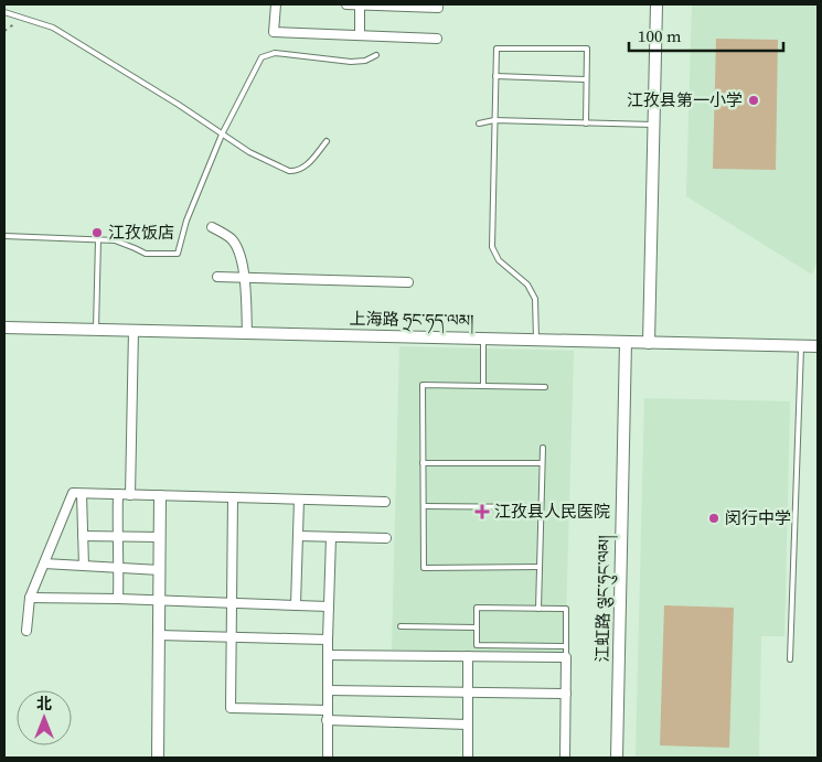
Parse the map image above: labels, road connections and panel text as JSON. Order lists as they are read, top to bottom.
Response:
{
  "streets": {
    "main road": ["上海路 ཧྲང་ཧད་ལམ།", "江虹路 ལྕང་ཧུང་ལམ།"]
  },
  "crossings": [
    ["上海路 ཧྲང་ཧད་ལམ།", "江虹路 ལྕང་ཧུང་ལམ།"]
  ],
  "places": {
    "other": ["江孜县第一小学", "江孜饭店", "闵行中学"],
    "health": ["江孜县人民医院"]
  },
  "scale_bar": "100 m",
  "north": "top"
}
